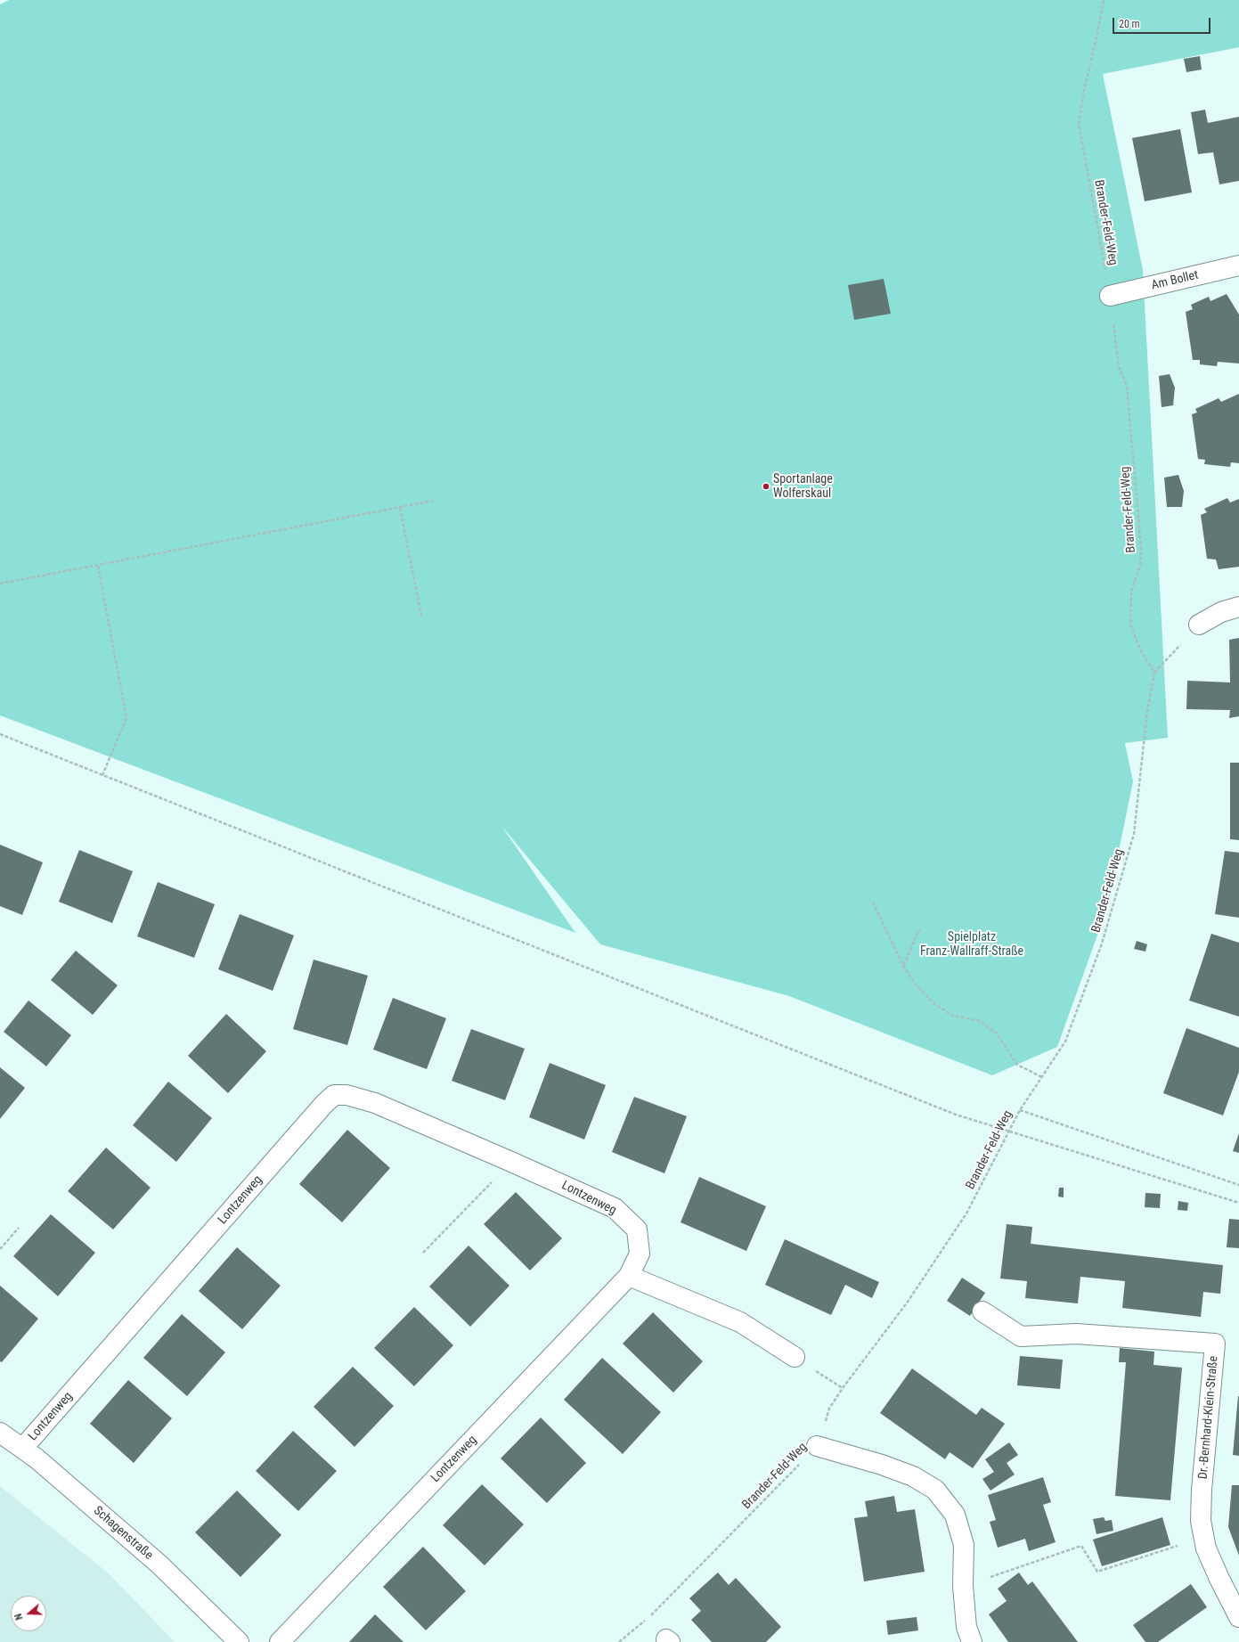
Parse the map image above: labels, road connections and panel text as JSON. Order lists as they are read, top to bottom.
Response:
{
  "streets": {
    "street": [
      "Am Bollet",
      "Lontzenweg",
      "Dr.-Bernhard-Klein-Straße",
      "Schagenstraße"
    ],
    "path": ["Brander-Feld-Weg"]
  },
  "crossings": [
    ["Brander-Feld-Weg", "Am Bollet"],
    ["Lontzenweg", "Schagenstraße"]
  ],
  "parks": ["Spielplatz Franz-Wallraff-Straße"],
  "places": ["Sportanlage Wolferskaul"],
  "scale_bar": "20 m",
  "north": "left"
}
